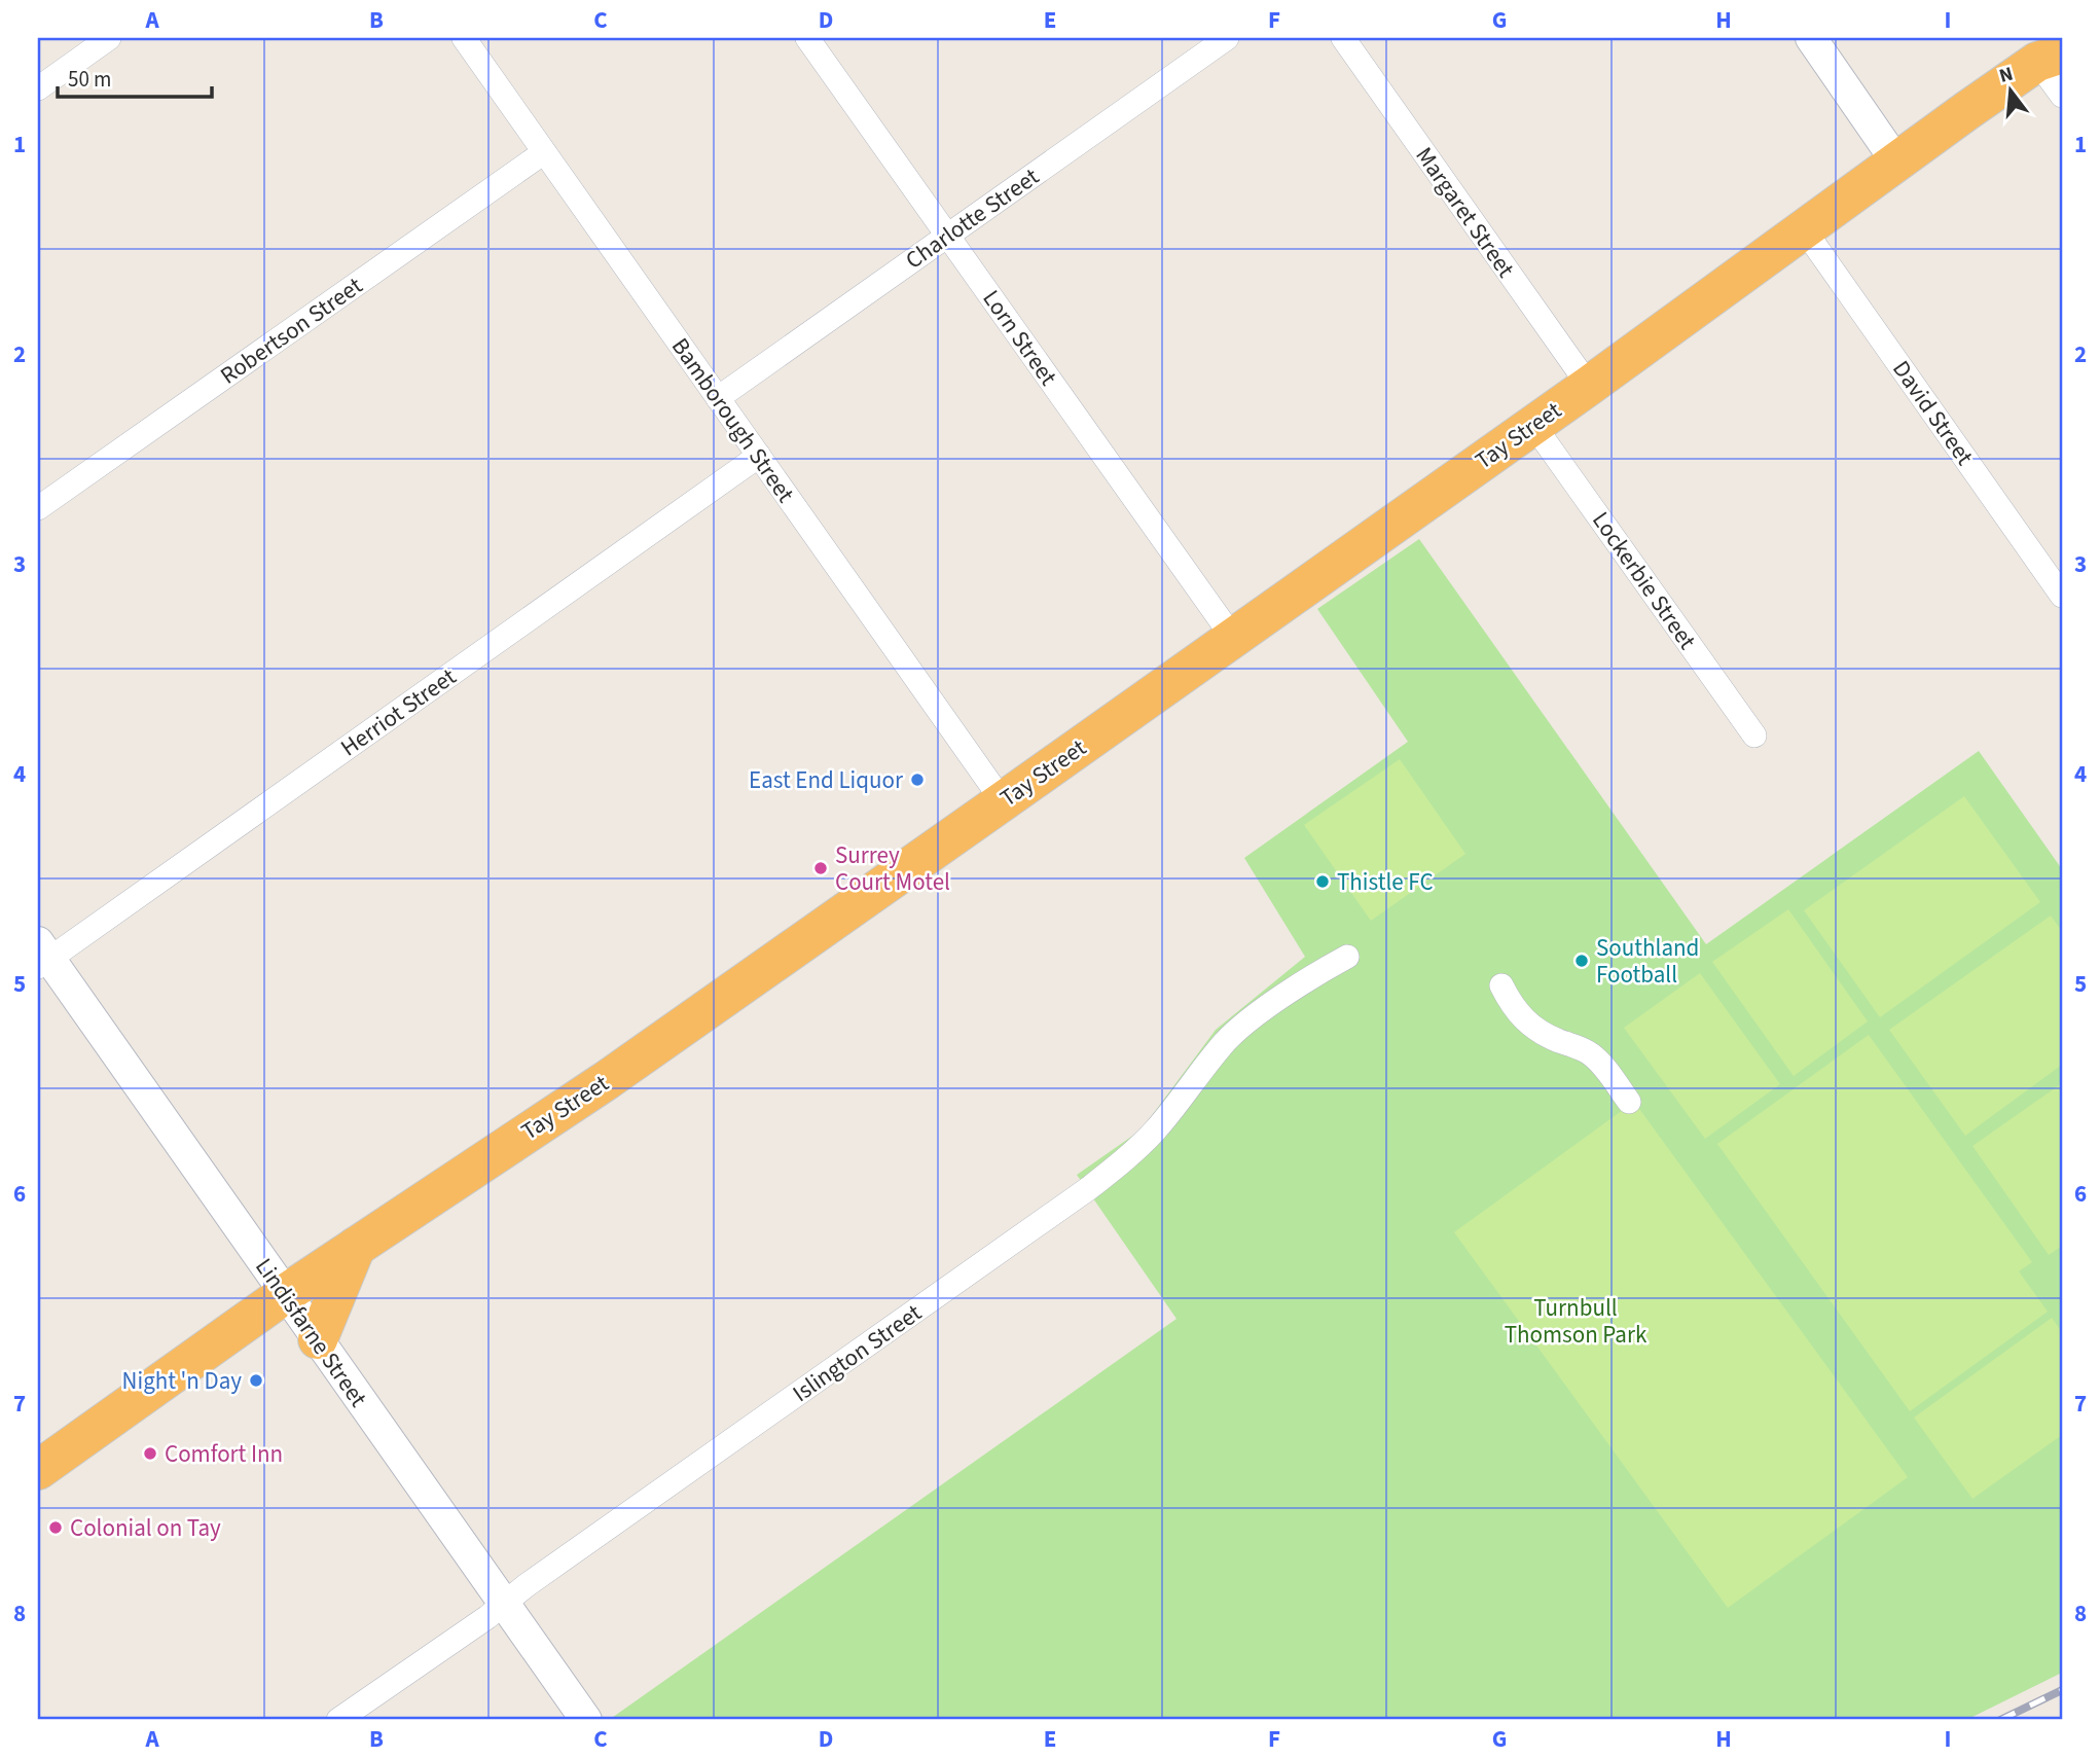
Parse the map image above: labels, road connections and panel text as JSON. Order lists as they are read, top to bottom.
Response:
{
  "streets": {
    "highway": ["Tay Street"],
    "street": [
      "Margaret Street",
      "Charlotte Street",
      "Robertson Street",
      "Lorn Street",
      "David Street",
      "Bamborough Street",
      "Lockerbie Street",
      "Herriot Street",
      "Lindisfarne Street",
      "Islington Street"
    ]
  },
  "crossings": [
    ["Margaret Street", "Tay Street"],
    ["Charlotte Street", "Lorn Street"],
    ["Charlotte Street", "Bamborough Street"],
    ["Robertson Street", "Bamborough Street"],
    ["Lorn Street", "Tay Street"],
    ["David Street", "Tay Street"],
    ["Bamborough Street", "Tay Street"],
    ["Bamborough Street", "Herriot Street"],
    ["Tay Street", "Lockerbie Street"],
    ["Tay Street", "Lindisfarne Street"],
    ["Herriot Street", "Lindisfarne Street"],
    ["Lindisfarne Street", "Islington Street"]
  ],
  "parks": ["Turnbull Thomson Park"],
  "places": [
    "East End Liquor",
    "Surrey Court Motel",
    "Thistle FC",
    "Southland Football",
    "Night 'n Day",
    "Comfort Inn",
    "Colonial on Tay"
  ],
  "scale_bar": "50 m",
  "north": "top",
  "grid": {
    "columns": [
      "A",
      "B",
      "C",
      "D",
      "E",
      "F",
      "G",
      "H",
      "I"
    ],
    "rows": [
      "1",
      "2",
      "3",
      "4",
      "5",
      "6",
      "7",
      "8"
    ]
  }
}
